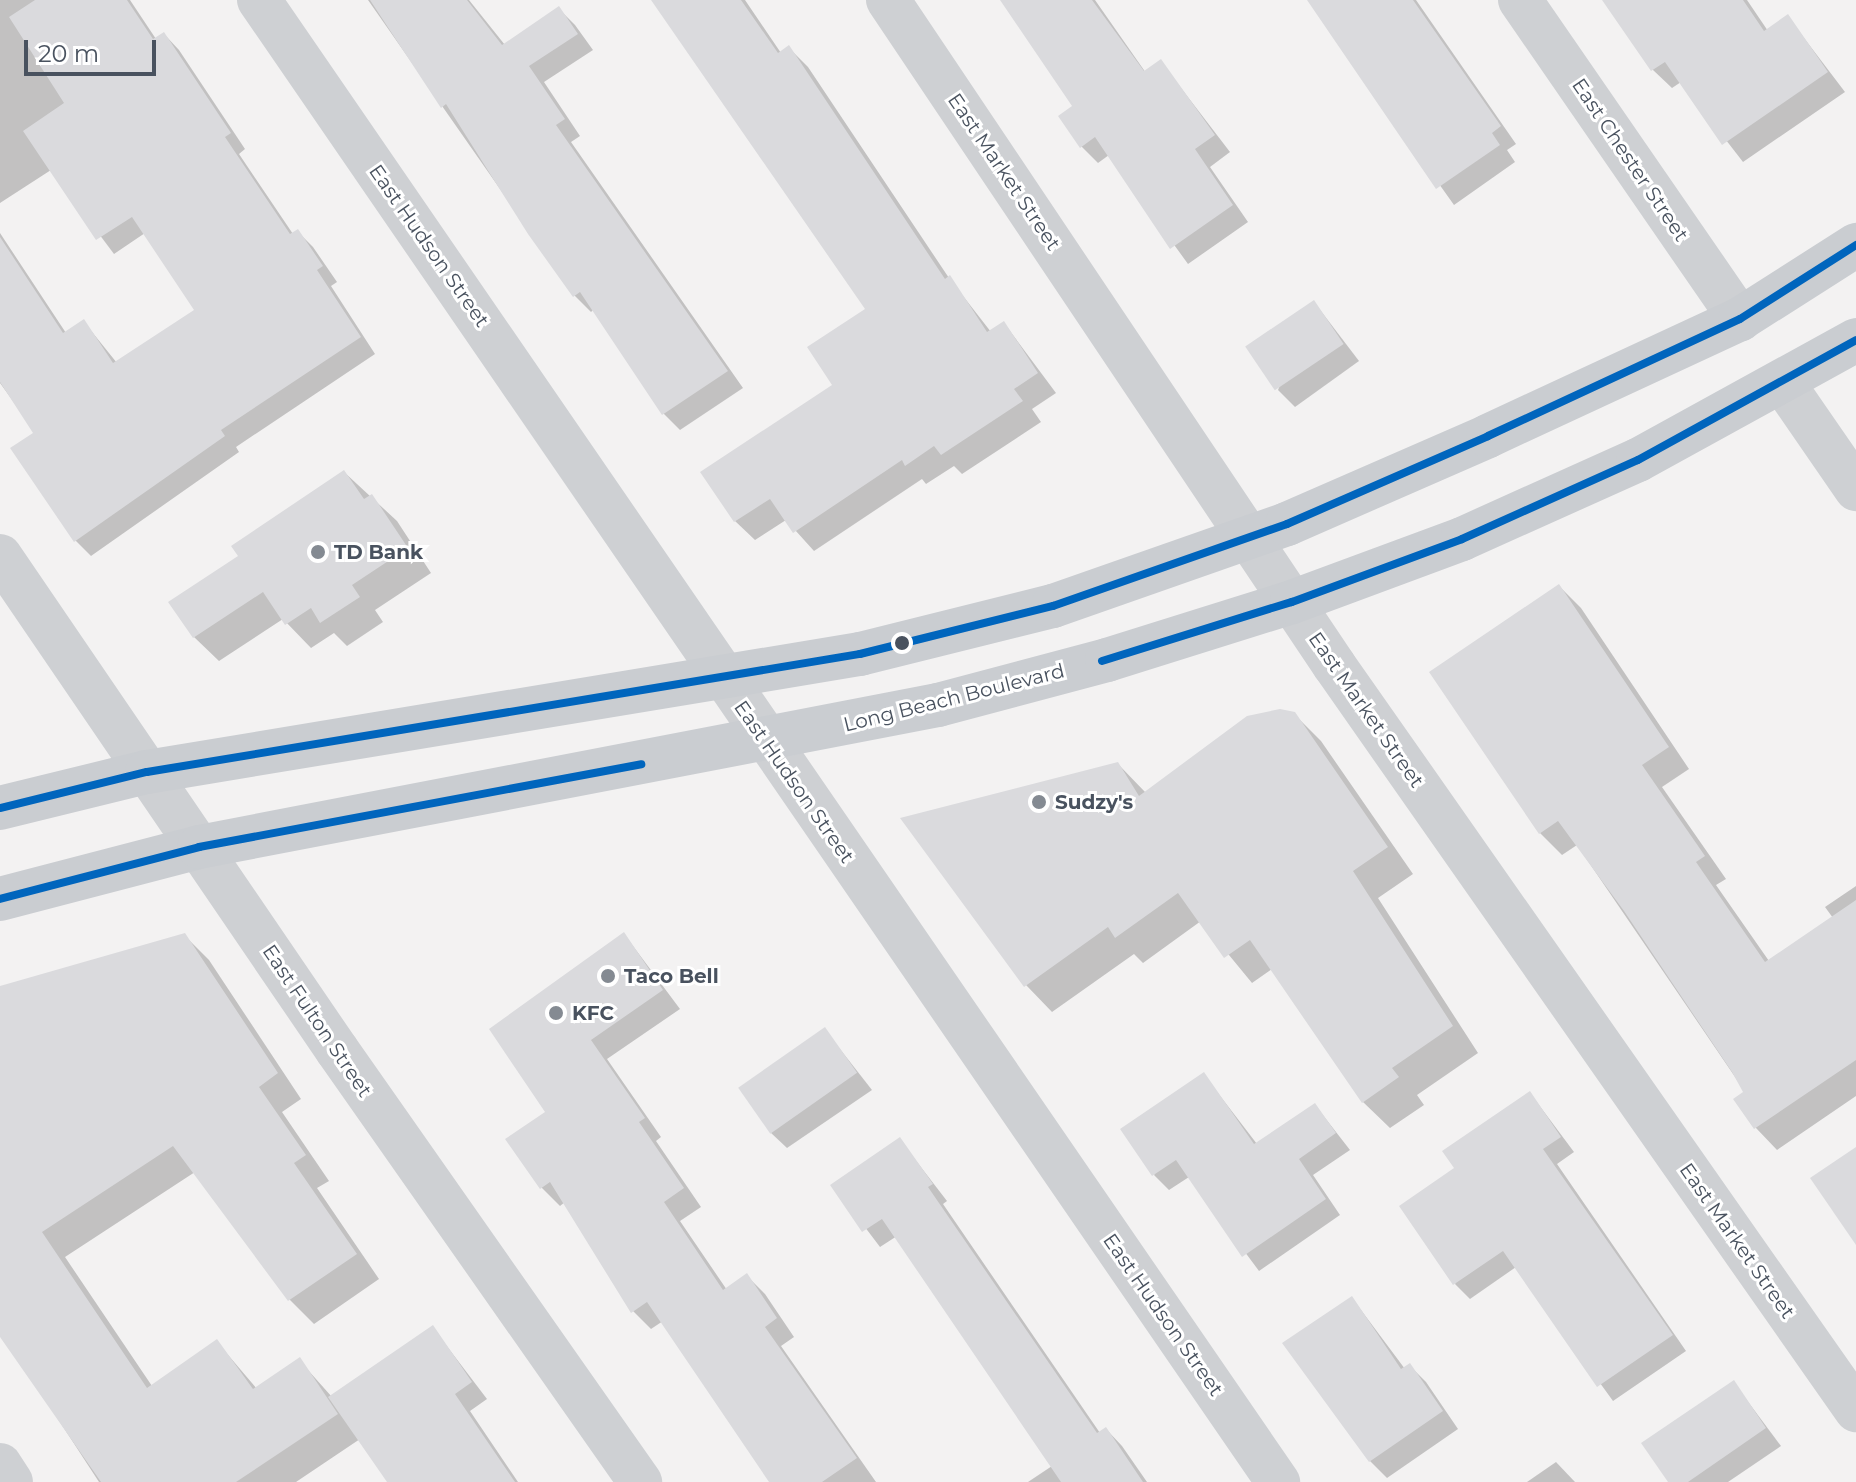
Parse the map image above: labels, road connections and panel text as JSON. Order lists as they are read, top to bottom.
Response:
{
  "streets": {
    "main road": ["Long Beach Boulevard"],
    "street": [
      "East Chester Street",
      "East Market Street",
      "East Hudson Street",
      "East Fulton Street"
    ]
  },
  "crossings": [
    ["East Market Street", "Long Beach Boulevard"],
    ["East Hudson Street", "Long Beach Boulevard"],
    ["Long Beach Boulevard", "East Fulton Street"]
  ],
  "places": [
    "TD Bank",
    "Sudzy's",
    "Taco Bell",
    "KFC"
  ],
  "scale_bar": "20 m"
}
